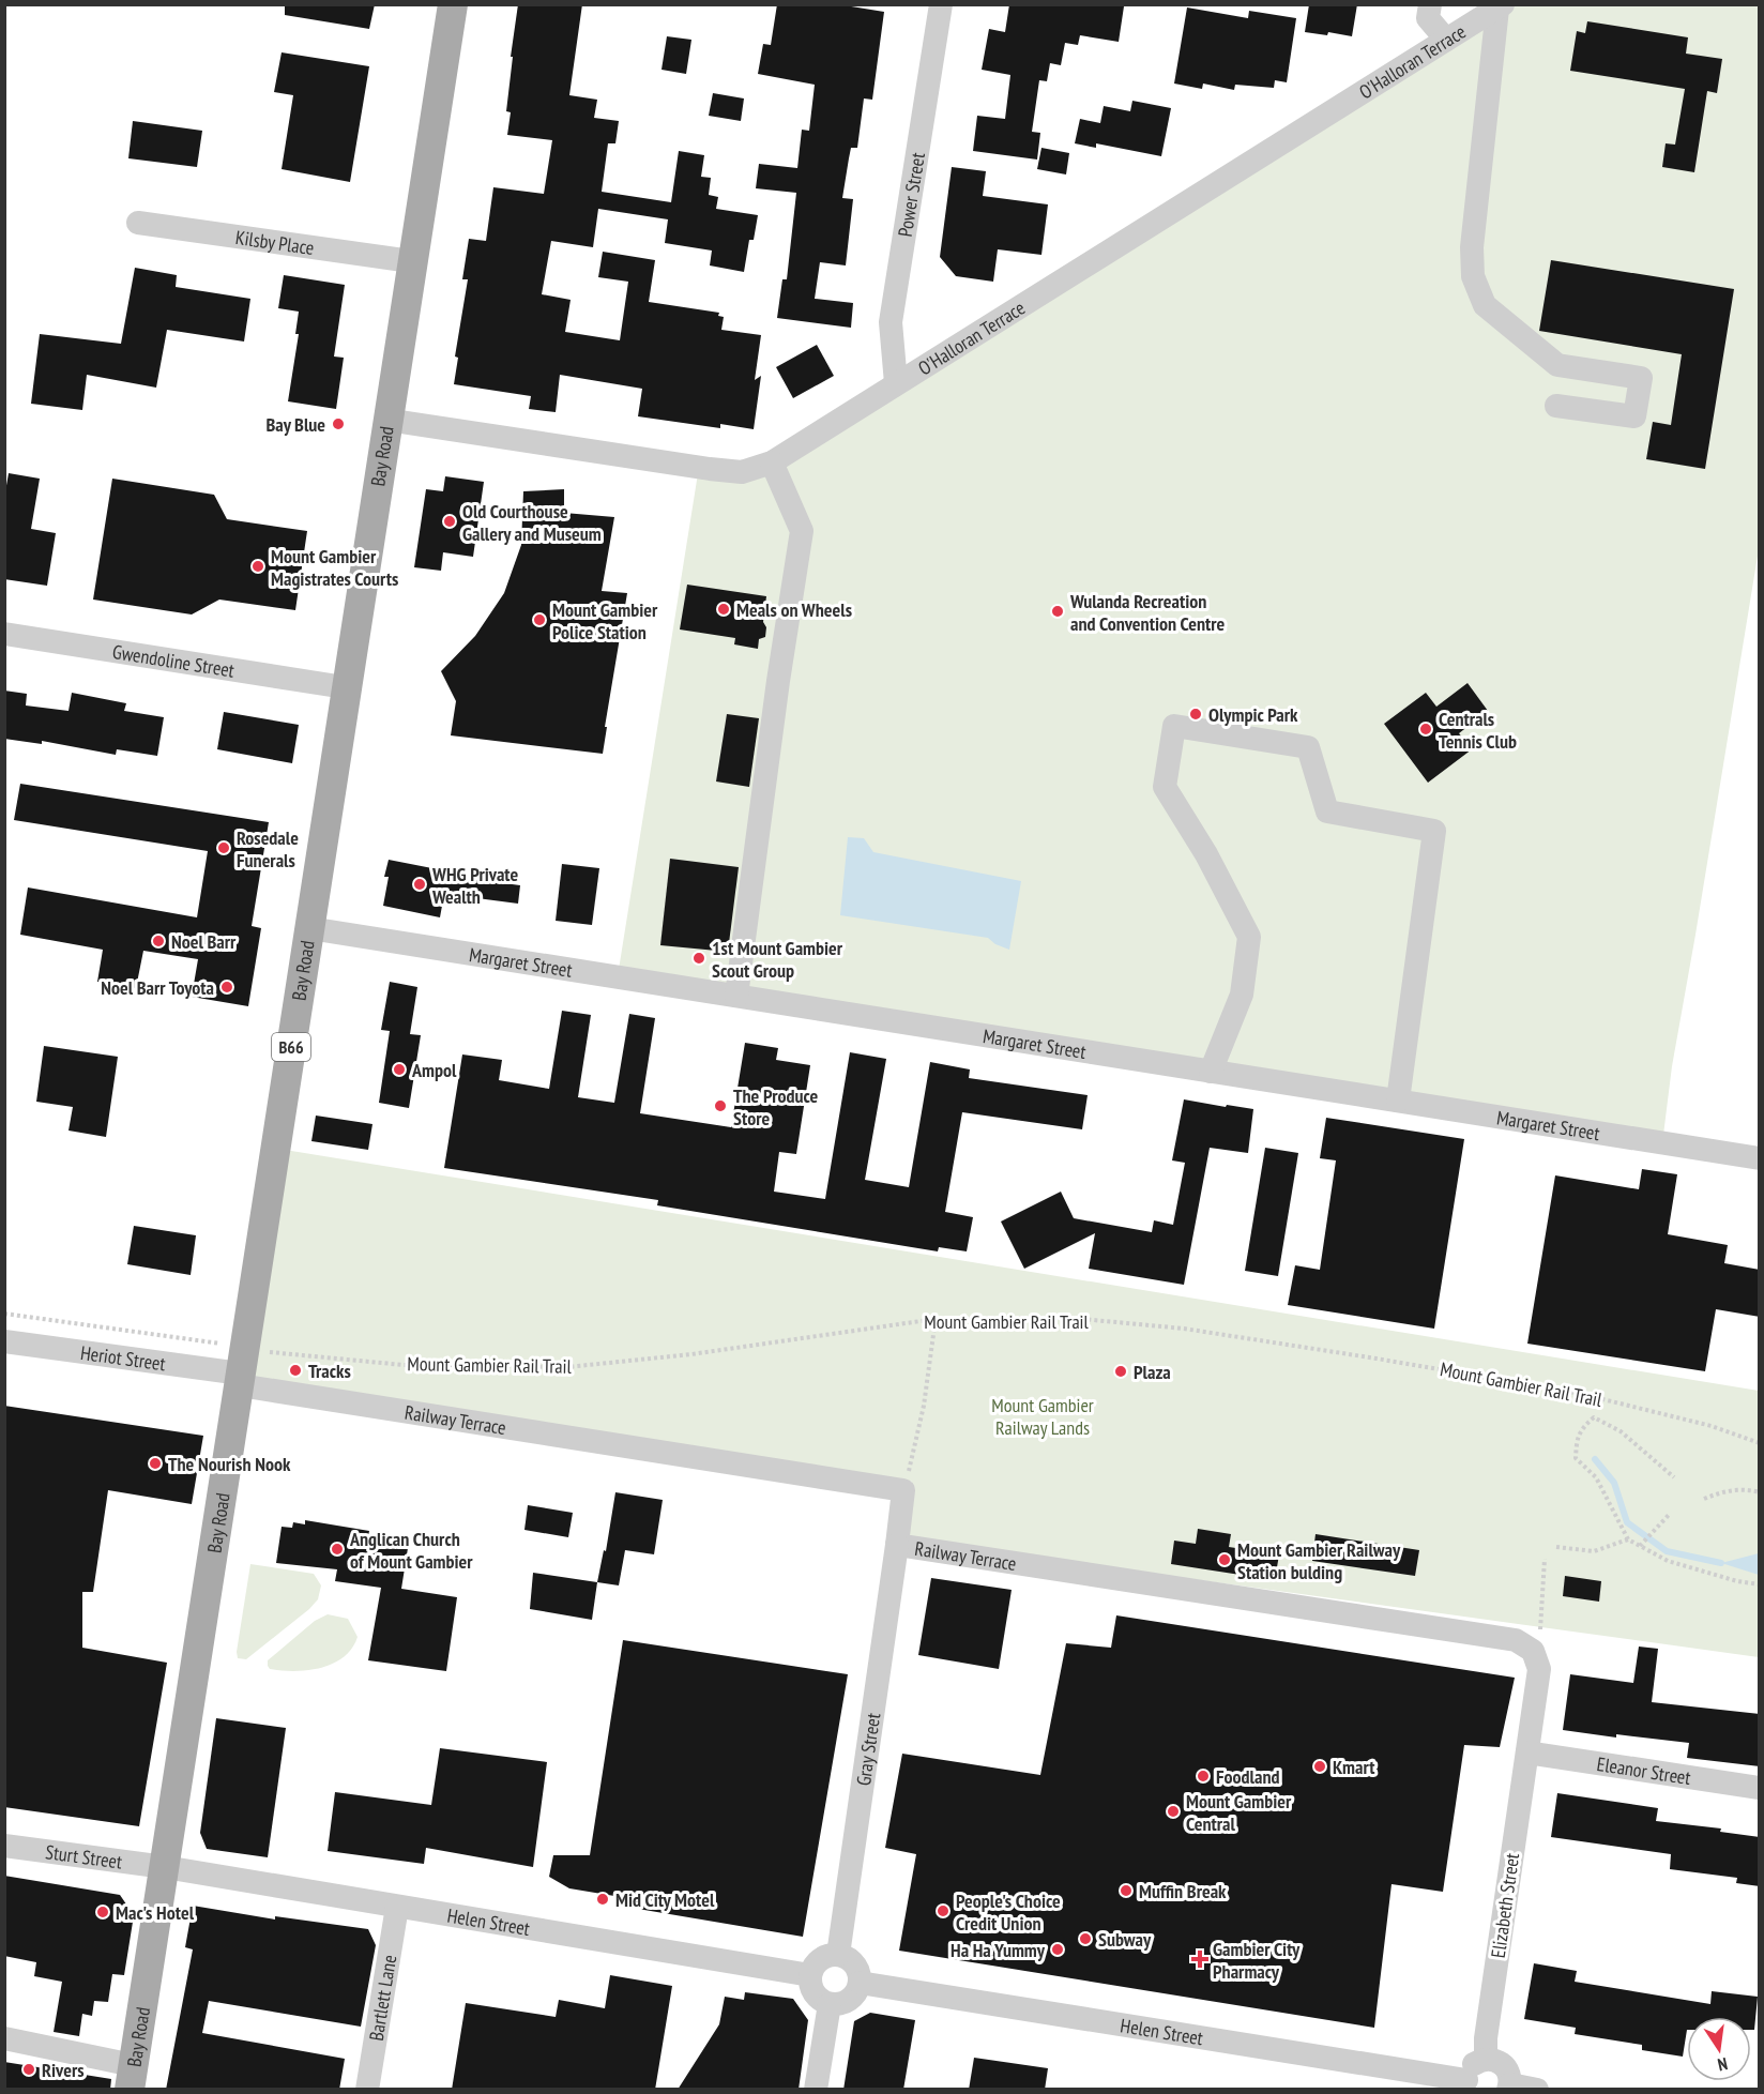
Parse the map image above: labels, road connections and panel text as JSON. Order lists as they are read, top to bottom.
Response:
{
  "streets": {
    "main road": ["Bay Road", "B66"],
    "street": [
      "O'Halloran Terrace",
      "Power Street",
      "Kilsby Place",
      "Gwendoline Street",
      "Margaret Street",
      "Heriot Street",
      "Railway Terrace",
      "Gray Street",
      "Eleanor Street",
      "Sturt Street",
      "Elizabeth Street",
      "Helen Street",
      "Bartlett Lane"
    ],
    "path": ["Mount Gambier Rail Trail"]
  },
  "crossings": [
    ["O'Halloran Terrace", "Power Street"],
    ["O'Halloran Terrace", "Bay Road"],
    ["Kilsby Place", "Bay Road"],
    ["Bay Road", "Gwendoline Street"],
    ["Bay Road", "Margaret Street"],
    ["Bay Road", "Mount Gambier Rail Trail"],
    ["Bay Road", "Heriot Street"],
    ["Bay Road", "Railway Terrace"],
    ["Bay Road", "Sturt Street"],
    ["Bay Road", "Helen Street"],
    ["Mount Gambier Rail Trail", "Heriot Street"],
    ["Mount Gambier Rail Trail", "Railway Terrace"],
    ["Heriot Street", "Railway Terrace"],
    ["Railway Terrace", "Gray Street"],
    ["Gray Street", "Helen Street"],
    ["Eleanor Street", "Elizabeth Street"],
    ["Sturt Street", "Helen Street"],
    ["Helen Street", "Bartlett Lane"]
  ],
  "parks": ["Mount Gambier Railway Lands"],
  "places": {
    "other": [
      "Bay Blue",
      "Old Courthouse Gallery and Museum",
      "Mount Gambier Magistrates Courts",
      "Meals on Wheels",
      "Wulanda Recreation and Convention Centre",
      "Mount Gambier Police Station",
      "Olympic Park",
      "Centrals Tennis Club",
      "Rosedale Funerals",
      "WHG Private Wealth",
      "Noel Barr",
      "1st Mount Gambier Scout Group",
      "Noel Barr Toyota",
      "Ampol",
      "The Produce Store",
      "Tracks",
      "Plaza",
      "The Nourish Nook",
      "Anglican Church of Mount Gambier",
      "Mount Gambier Railway Station bulding",
      "Kmart",
      "Foodland",
      "Mount Gambier Central",
      "Muffin Break",
      "Mid City Motel",
      "People's Choice Credit Union",
      "Mac's Hotel",
      "Subway",
      "Ha Ha Yummy",
      "Rivers"
    ],
    "health": ["Gambier City Pharmacy"]
  },
  "north": "bottom"
}
